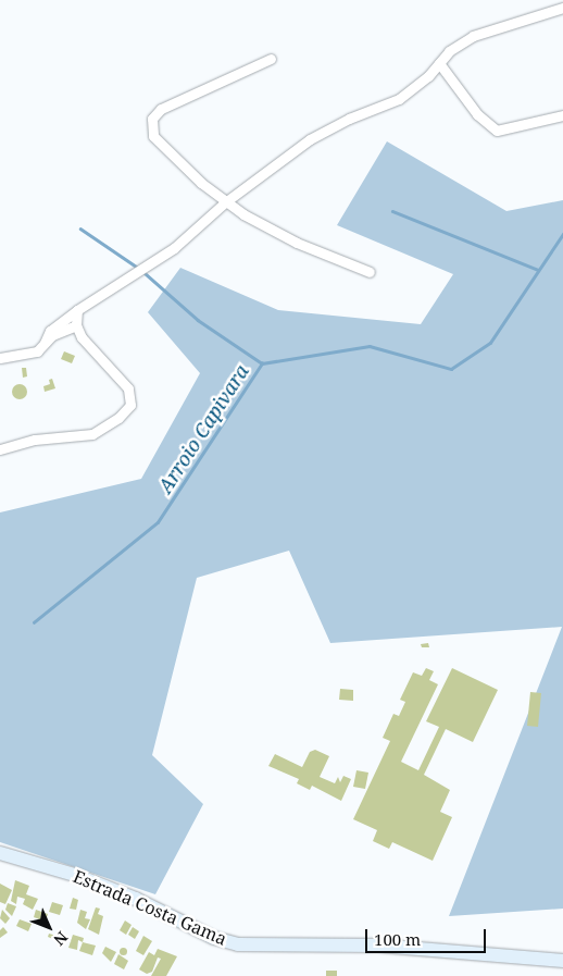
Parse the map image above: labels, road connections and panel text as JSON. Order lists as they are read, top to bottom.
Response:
{
  "streets": {
    "main road": ["Estrada Costa Gama"]
  },
  "water": ["Arroio Capivara"],
  "scale_bar": "100 m",
  "north": "bottom right"
}
